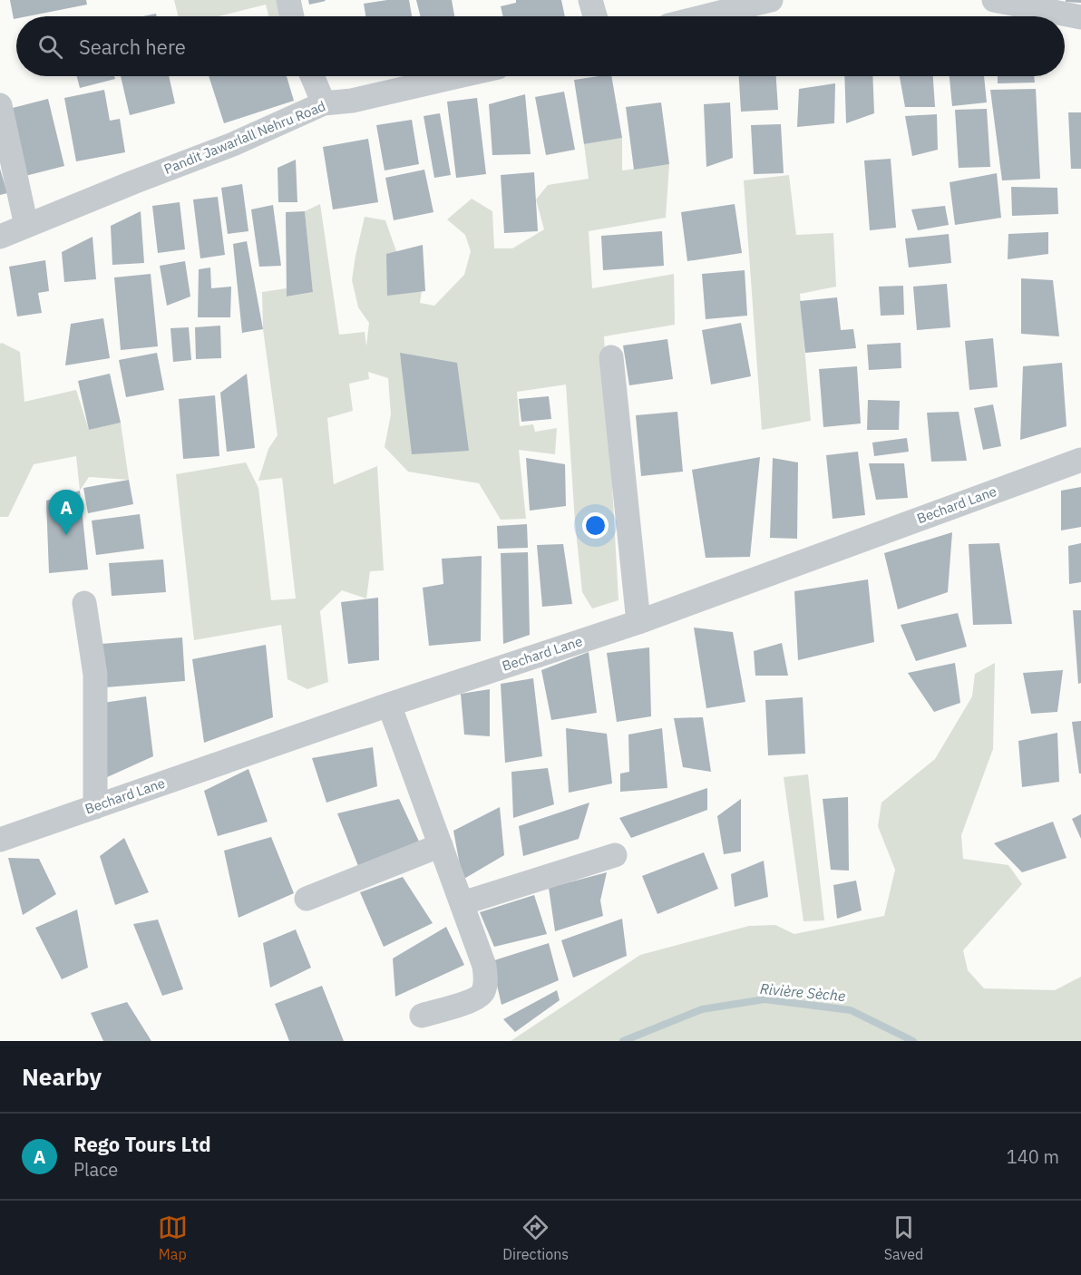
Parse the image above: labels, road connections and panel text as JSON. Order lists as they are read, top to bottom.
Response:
{
  "streets": {
    "street": ["Pandit Jawarlall Nehru Road", "Bechard Lane"]
  },
  "water": ["Rivière Sèche"],
  "page": {
    "search": "Search here",
    "pins": "A",
    "heading": "Nearby",
    "list": [
      {
        "mark": "A",
        "name": "Rego Tours Ltd",
        "note": "Place",
        "value": "140 m"
      }
    ],
    "nav": ["Map", "Directions", "Saved"]
  }
}
